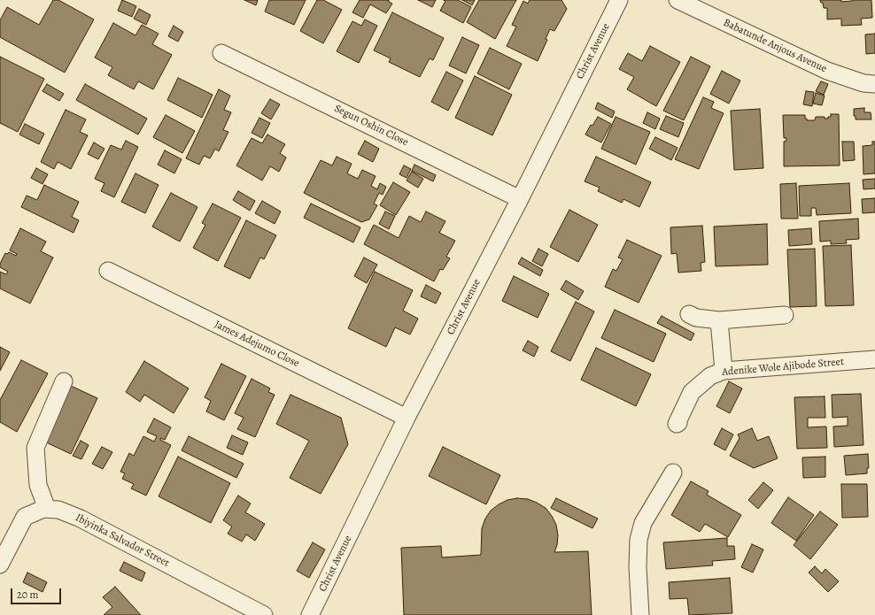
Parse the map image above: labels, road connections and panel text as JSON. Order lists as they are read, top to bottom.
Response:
{
  "streets": {
    "street": [
      "Babatunde Anjous Avenue",
      "Christ Avenue",
      "Segun Oshin Close",
      "James Adejumo Close",
      "Adenike Wole Ajibode Street",
      "Ibiyinka Salvador Street"
    ]
  },
  "crossings": [
    ["Christ Avenue", "Segun Oshin Close"],
    ["Christ Avenue", "James Adejumo Close"]
  ],
  "scale_bar": "20 m"
}
